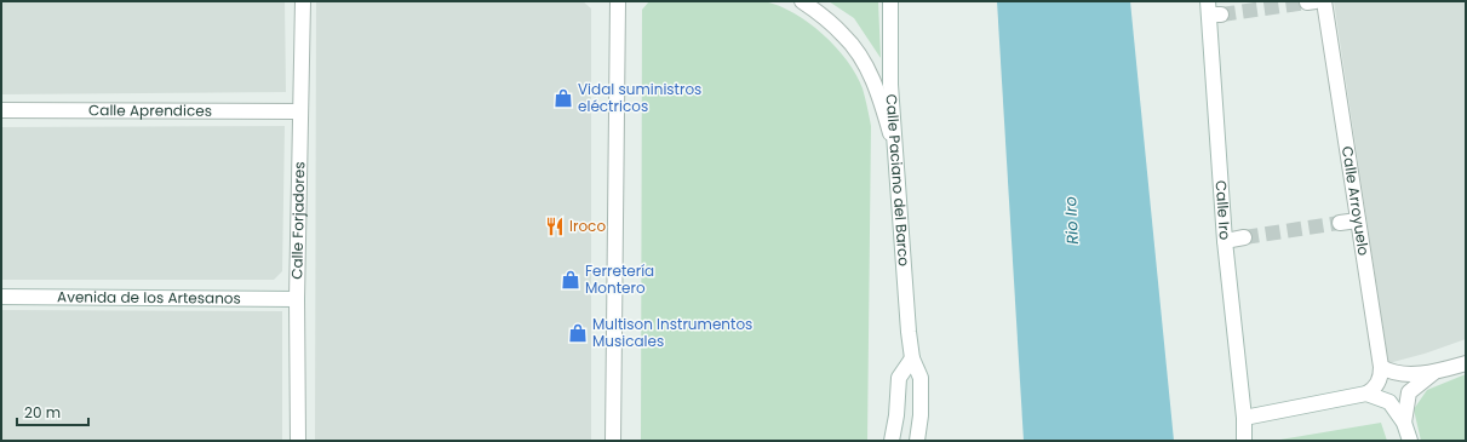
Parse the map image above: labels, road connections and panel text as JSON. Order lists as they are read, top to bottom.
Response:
{
  "streets": {
    "street": [
      "Calle Aprendices",
      "Calle Paciano del Barco",
      "Calle Arroyuelo",
      "Calle Iro",
      "Calle Forjadores",
      "Avenida de los Artesanos"
    ]
  },
  "crossings": [
    ["Calle Aprendices", "Calle Forjadores"],
    ["Calle Forjadores", "Avenida de los Artesanos"]
  ],
  "water": ["Rio Iro"],
  "places": {
    "shop": ["Vidal suministros eléctricos", "Ferretería Montero", "Multison Instrumentos Musicales"],
    "restaurant": ["Iroco"]
  },
  "scale_bar": "20 m"
}
